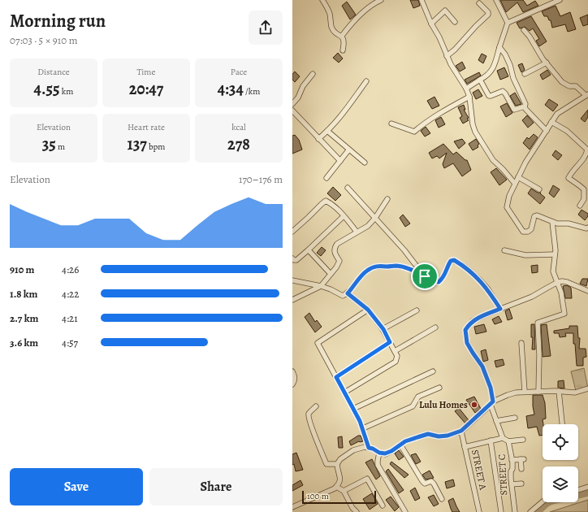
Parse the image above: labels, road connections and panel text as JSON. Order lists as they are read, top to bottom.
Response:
{
  "streets": {
    "street": ["STREET A", "STREET C"]
  },
  "places": ["Lulu Homes"],
  "scale_bar": "100 m",
  "page": {
    "heading": ["Morning run", "07:03 · 5 × 910 m"],
    "stats": [
      ["Distance", "4.55 km"],
      ["Time", "20:47"],
      ["Pace", "4:34 /km"],
      ["Elevation", "35 m"],
      ["Heart rate", "137 bpm"],
      ["kcal", "278"]
    ],
    "chart": ["Elevation", "170–176 m"],
    "list": [
      {
        "name": "910 m",
        "note": "4:26"
      },
      {
        "name": "1.8 km",
        "note": "4:22"
      },
      {
        "name": "2.7 km",
        "note": "4:21"
      },
      {
        "name": "3.6 km",
        "note": "4:57"
      }
    ],
    "buttons": ["Save", "Share"],
    "scale": "100 m"
  }
}
